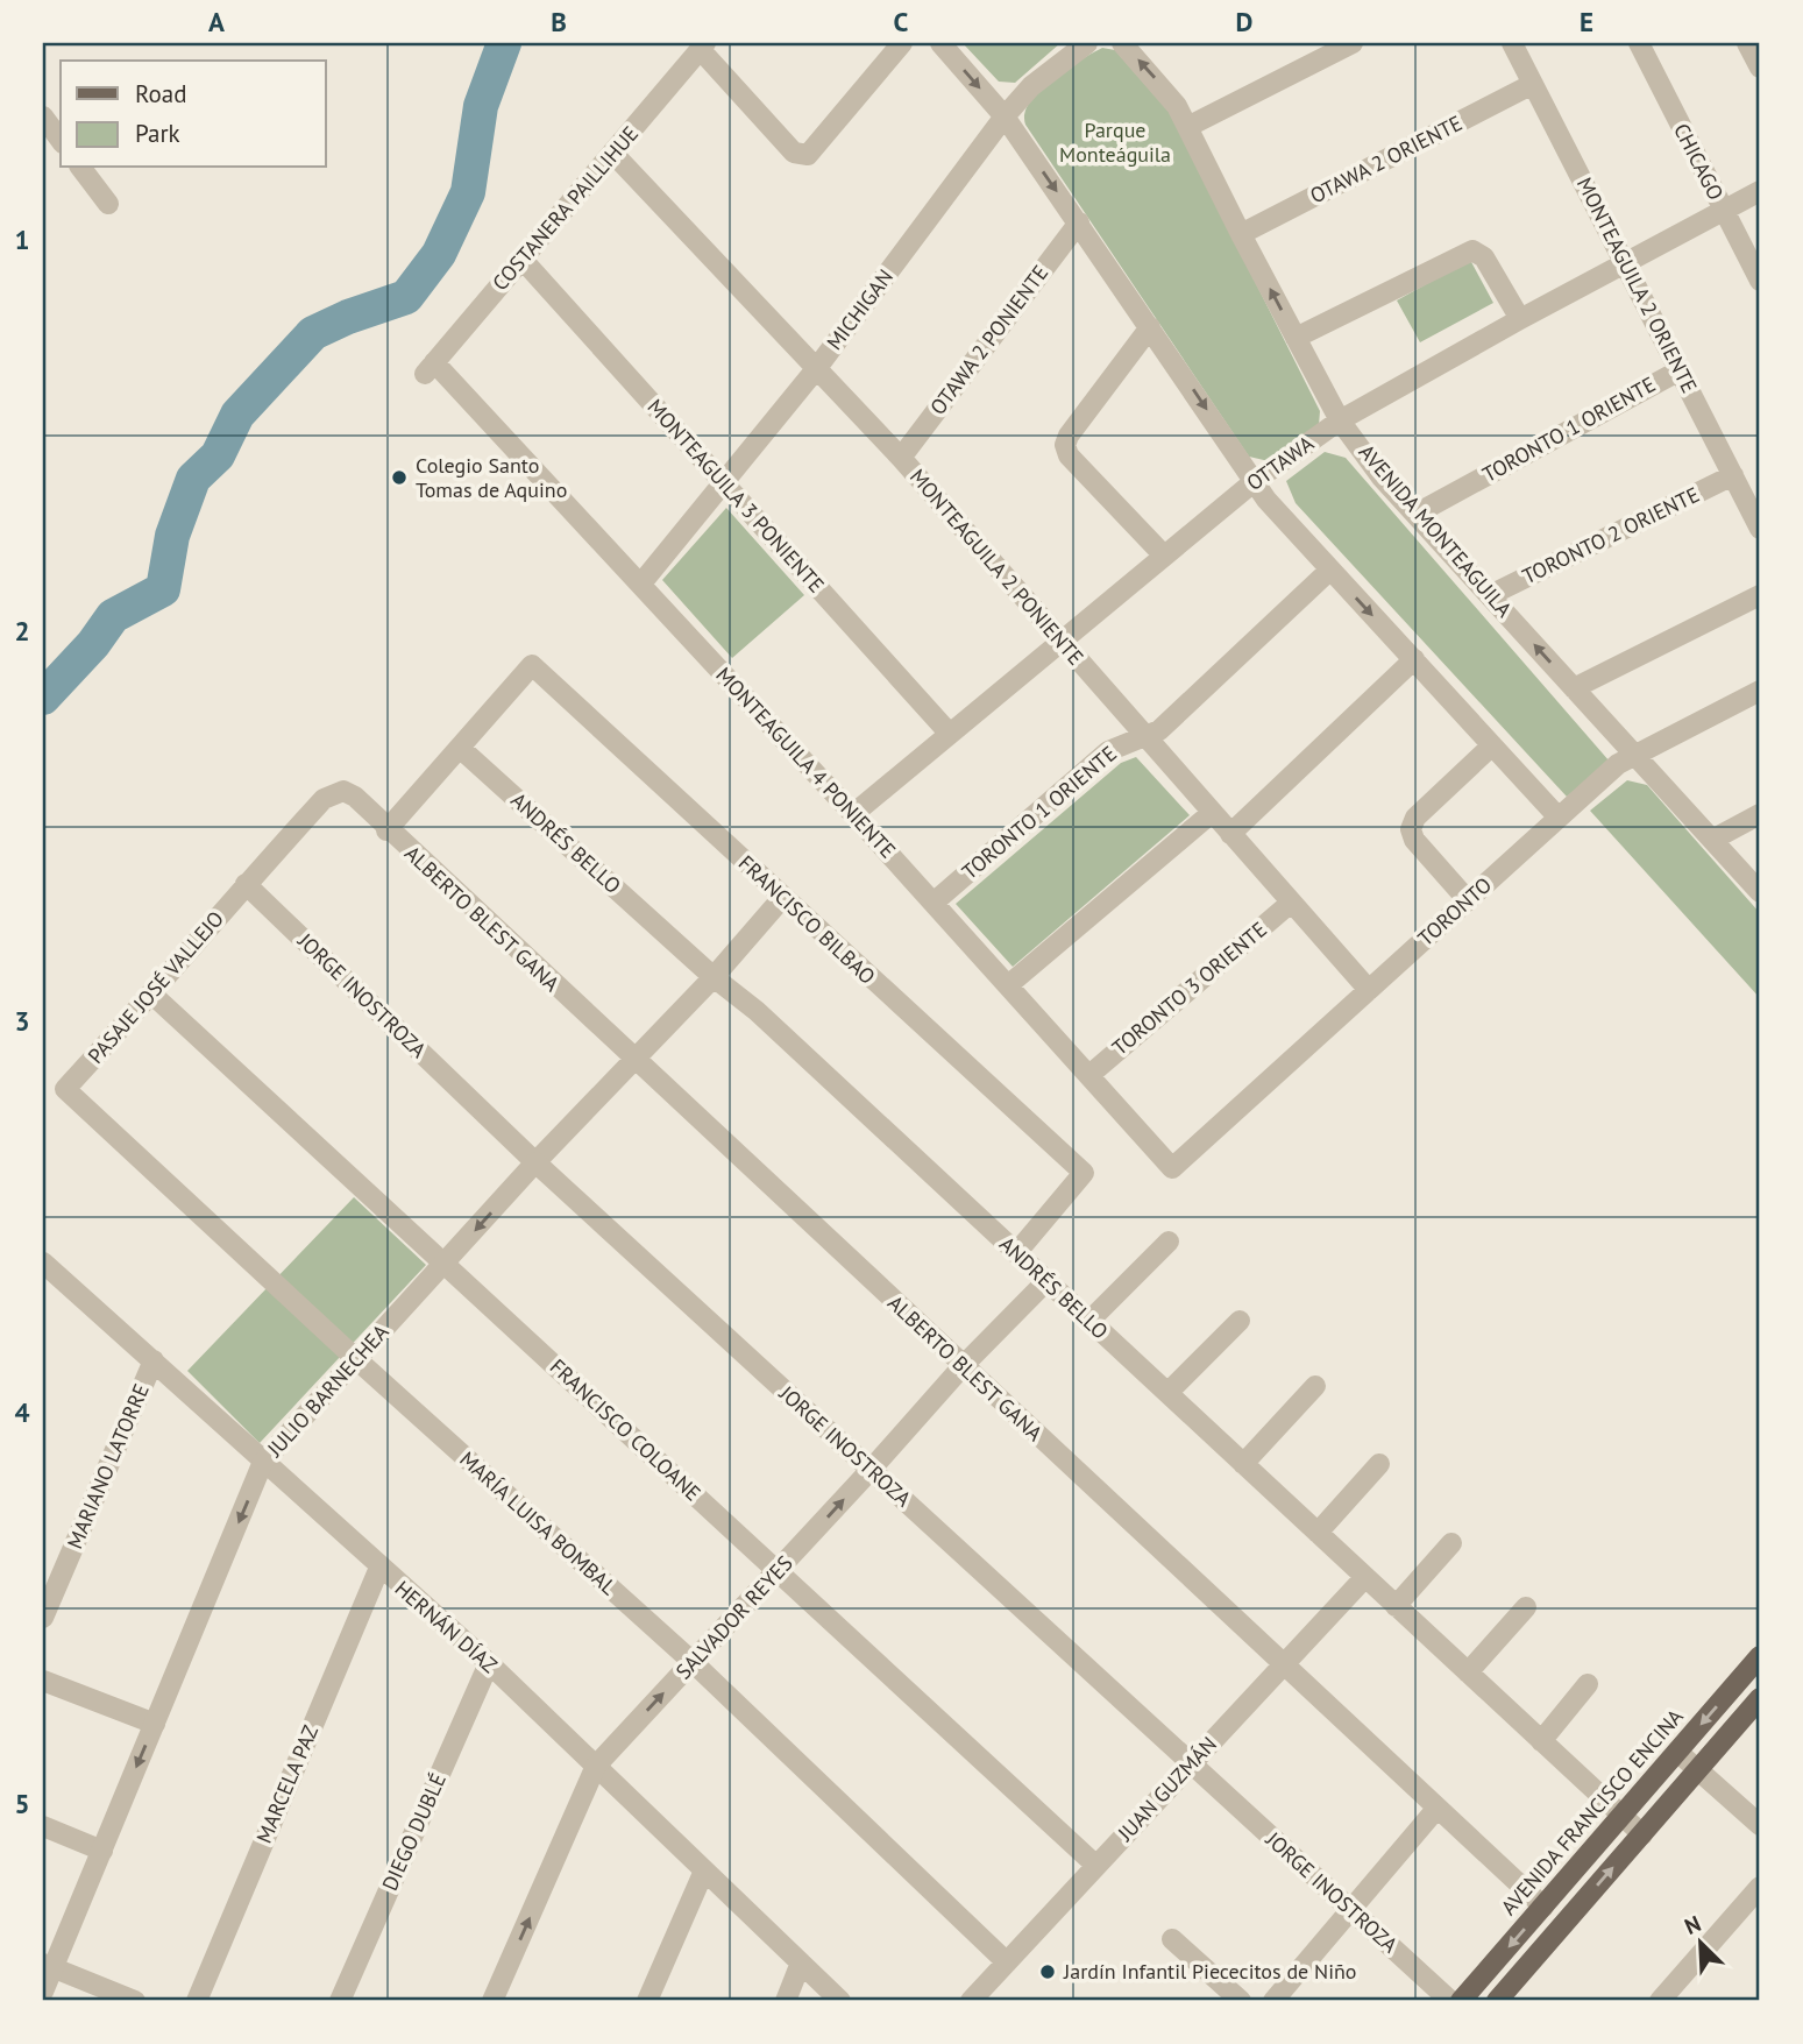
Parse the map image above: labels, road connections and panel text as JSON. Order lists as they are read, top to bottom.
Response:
{
  "streets": {
    "main road": ["AVENIDA FRANCISCO ENCINA"],
    "street": [
      "OTAWA 2 ORIENTE",
      "CHICAGO",
      "COSTANERA PAILLIHUE",
      "MONTEAGUILA 2 ORIENTE",
      "MICHIGAN",
      "OTAWA 2 PONIENTE",
      "TORONTO 1 ORIENTE",
      "OTTAWA",
      "MONTEAGUILA 3 PONIENTE",
      "AVENIDA MONTEAGUILA",
      "TORONTO 2 ORIENTE",
      "MONTEAGUILA 2 PONIENTE",
      "MONTEAGUILA 4 PONIENTE",
      "ANDRÉS BELLO",
      "TORONTO",
      "ALBERTO BLEST GANA",
      "FRANCISCO BILBAO",
      "PASAJE JOSÉ VALLEJO",
      "TORONTO 3 ORIENTE",
      "JORGE INOSTROZA",
      "JULIO BARNECHEA",
      "FRANCISCO COLOANE",
      "MARIANO LATORRE",
      "MARÍA LUISA BOMBAL",
      "SALVADOR REYES",
      "HERNÁN DÍAZ",
      "MARCELA PAZ",
      "JUAN GUZMÁN",
      "DIEGO DUBLÉ"
    ]
  },
  "crossings": [
    ["OTAWA 2 ORIENTE", "MONTEAGUILA 2 ORIENTE"],
    ["OTAWA 2 ORIENTE", "AVENIDA MONTEAGUILA"],
    ["CHICAGO", "OTTAWA"],
    ["COSTANERA PAILLIHUE", "MONTEAGUILA 3 PONIENTE"],
    ["COSTANERA PAILLIHUE", "MONTEAGUILA 2 PONIENTE"],
    ["COSTANERA PAILLIHUE", "MONTEAGUILA 4 PONIENTE"],
    ["MONTEAGUILA 2 ORIENTE", "TORONTO 1 ORIENTE"],
    ["MONTEAGUILA 2 ORIENTE", "OTTAWA"],
    ["MONTEAGUILA 2 ORIENTE", "TORONTO 2 ORIENTE"],
    ["MICHIGAN", "MONTEAGUILA 3 PONIENTE"],
    ["MICHIGAN", "MONTEAGUILA 2 PONIENTE"],
    ["MICHIGAN", "MONTEAGUILA 4 PONIENTE"],
    ["OTAWA 2 PONIENTE", "MONTEAGUILA 2 PONIENTE"],
    ["TORONTO 1 ORIENTE", "AVENIDA MONTEAGUILA"],
    ["TORONTO 1 ORIENTE", "MONTEAGUILA 2 PONIENTE"],
    ["TORONTO 1 ORIENTE", "MONTEAGUILA 4 PONIENTE"],
    ["OTTAWA", "MONTEAGUILA 3 PONIENTE"],
    ["OTTAWA", "AVENIDA MONTEAGUILA"],
    ["OTTAWA", "MONTEAGUILA 2 PONIENTE"],
    ["OTTAWA", "MONTEAGUILA 4 PONIENTE"],
    ["AVENIDA MONTEAGUILA", "TORONTO 2 ORIENTE"],
    ["AVENIDA MONTEAGUILA", "TORONTO"],
    ["MONTEAGUILA 2 PONIENTE", "TORONTO"],
    ["MONTEAGUILA 2 PONIENTE", "TORONTO 3 ORIENTE"],
    ["MONTEAGUILA 4 PONIENTE", "TORONTO"],
    ["MONTEAGUILA 4 PONIENTE", "TORONTO 3 ORIENTE"],
    ["ANDRÉS BELLO", "FRANCISCO BILBAO"],
    ["ANDRÉS BELLO", "JULIO BARNECHEA"],
    ["ANDRÉS BELLO", "SALVADOR REYES"],
    ["ANDRÉS BELLO", "JUAN GUZMÁN"],
    ["ANDRÉS BELLO", "AVENIDA FRANCISCO ENCINA"],
    ["ALBERTO BLEST GANA", "PASAJE JOSÉ VALLEJO"],
    ["ALBERTO BLEST GANA", "JORGE INOSTROZA"],
    ["ALBERTO BLEST GANA", "JULIO BARNECHEA"],
    ["ALBERTO BLEST GANA", "SALVADOR REYES"],
    ["ALBERTO BLEST GANA", "JUAN GUZMÁN"],
    ["ALBERTO BLEST GANA", "AVENIDA FRANCISCO ENCINA"],
    ["FRANCISCO BILBAO", "JULIO BARNECHEA"],
    ["PASAJE JOSÉ VALLEJO", "JORGE INOSTROZA"],
    ["PASAJE JOSÉ VALLEJO", "FRANCISCO COLOANE"],
    ["PASAJE JOSÉ VALLEJO", "MARÍA LUISA BOMBAL"],
    ["JORGE INOSTROZA", "JULIO BARNECHEA"],
    ["JORGE INOSTROZA", "SALVADOR REYES"],
    ["JORGE INOSTROZA", "JUAN GUZMÁN"],
    ["JULIO BARNECHEA", "FRANCISCO COLOANE"],
    ["JULIO BARNECHEA", "MARÍA LUISA BOMBAL"],
    ["JULIO BARNECHEA", "HERNÁN DÍAZ"],
    ["FRANCISCO COLOANE", "SALVADOR REYES"],
    ["FRANCISCO COLOANE", "JUAN GUZMÁN"],
    ["MARIANO LATORRE", "HERNÁN DÍAZ"],
    ["MARÍA LUISA BOMBAL", "SALVADOR REYES"],
    ["MARÍA LUISA BOMBAL", "JUAN GUZMÁN"],
    ["SALVADOR REYES", "HERNÁN DÍAZ"],
    ["HERNÁN DÍAZ", "MARCELA PAZ"],
    ["HERNÁN DÍAZ", "DIEGO DUBLÉ"]
  ],
  "one_way": ["JULIO BARNECHEA", "SALVADOR REYES"],
  "parks": ["Parque Monteáguila"],
  "places": ["Colegio Santo Tomas de Aquino", "Jardín Infantil Piececitos de Niño"],
  "legend": ["Road", "Park"],
  "north": "top left",
  "grid": {
    "columns": [
      "A",
      "B",
      "C",
      "D",
      "E"
    ],
    "rows": [
      "1",
      "2",
      "3",
      "4",
      "5"
    ]
  }
}
